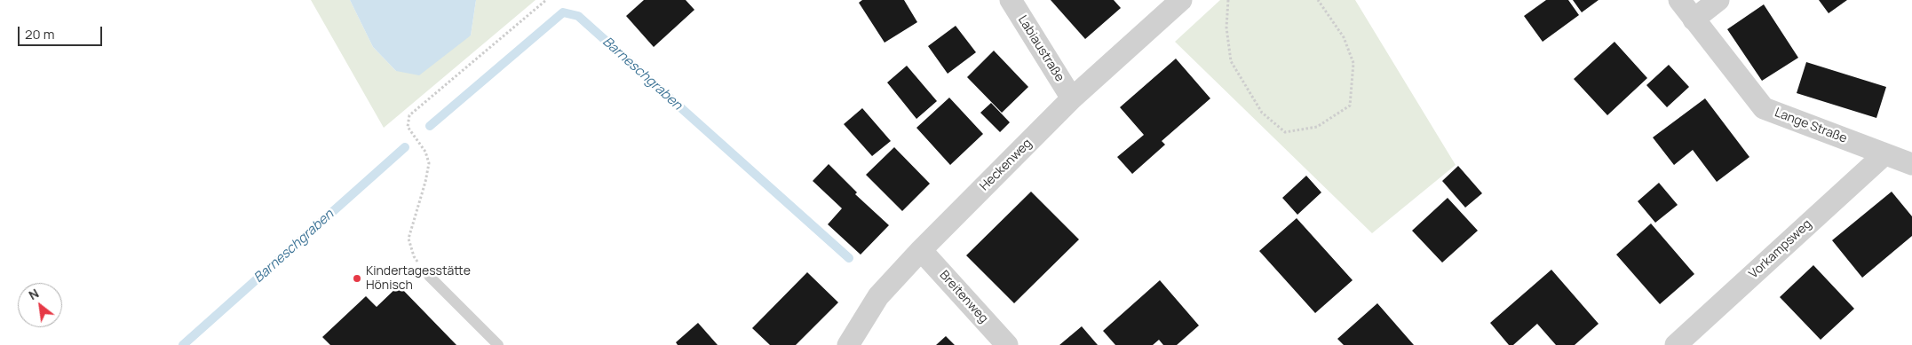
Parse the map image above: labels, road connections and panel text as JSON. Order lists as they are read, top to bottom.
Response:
{
  "streets": {
    "street": [
      "Labiaustraße",
      "Lange Straße",
      "Heckenweg",
      "Vorkampsweg",
      "Breitenweg"
    ]
  },
  "crossings": [
    ["Labiaustraße", "Heckenweg"],
    ["Lange Straße", "Vorkampsweg"],
    ["Heckenweg", "Breitenweg"]
  ],
  "water": ["Barneschgraben"],
  "places": ["Kindertagesstätte Hönisch"],
  "scale_bar": "20 m",
  "north": "top left"
}
